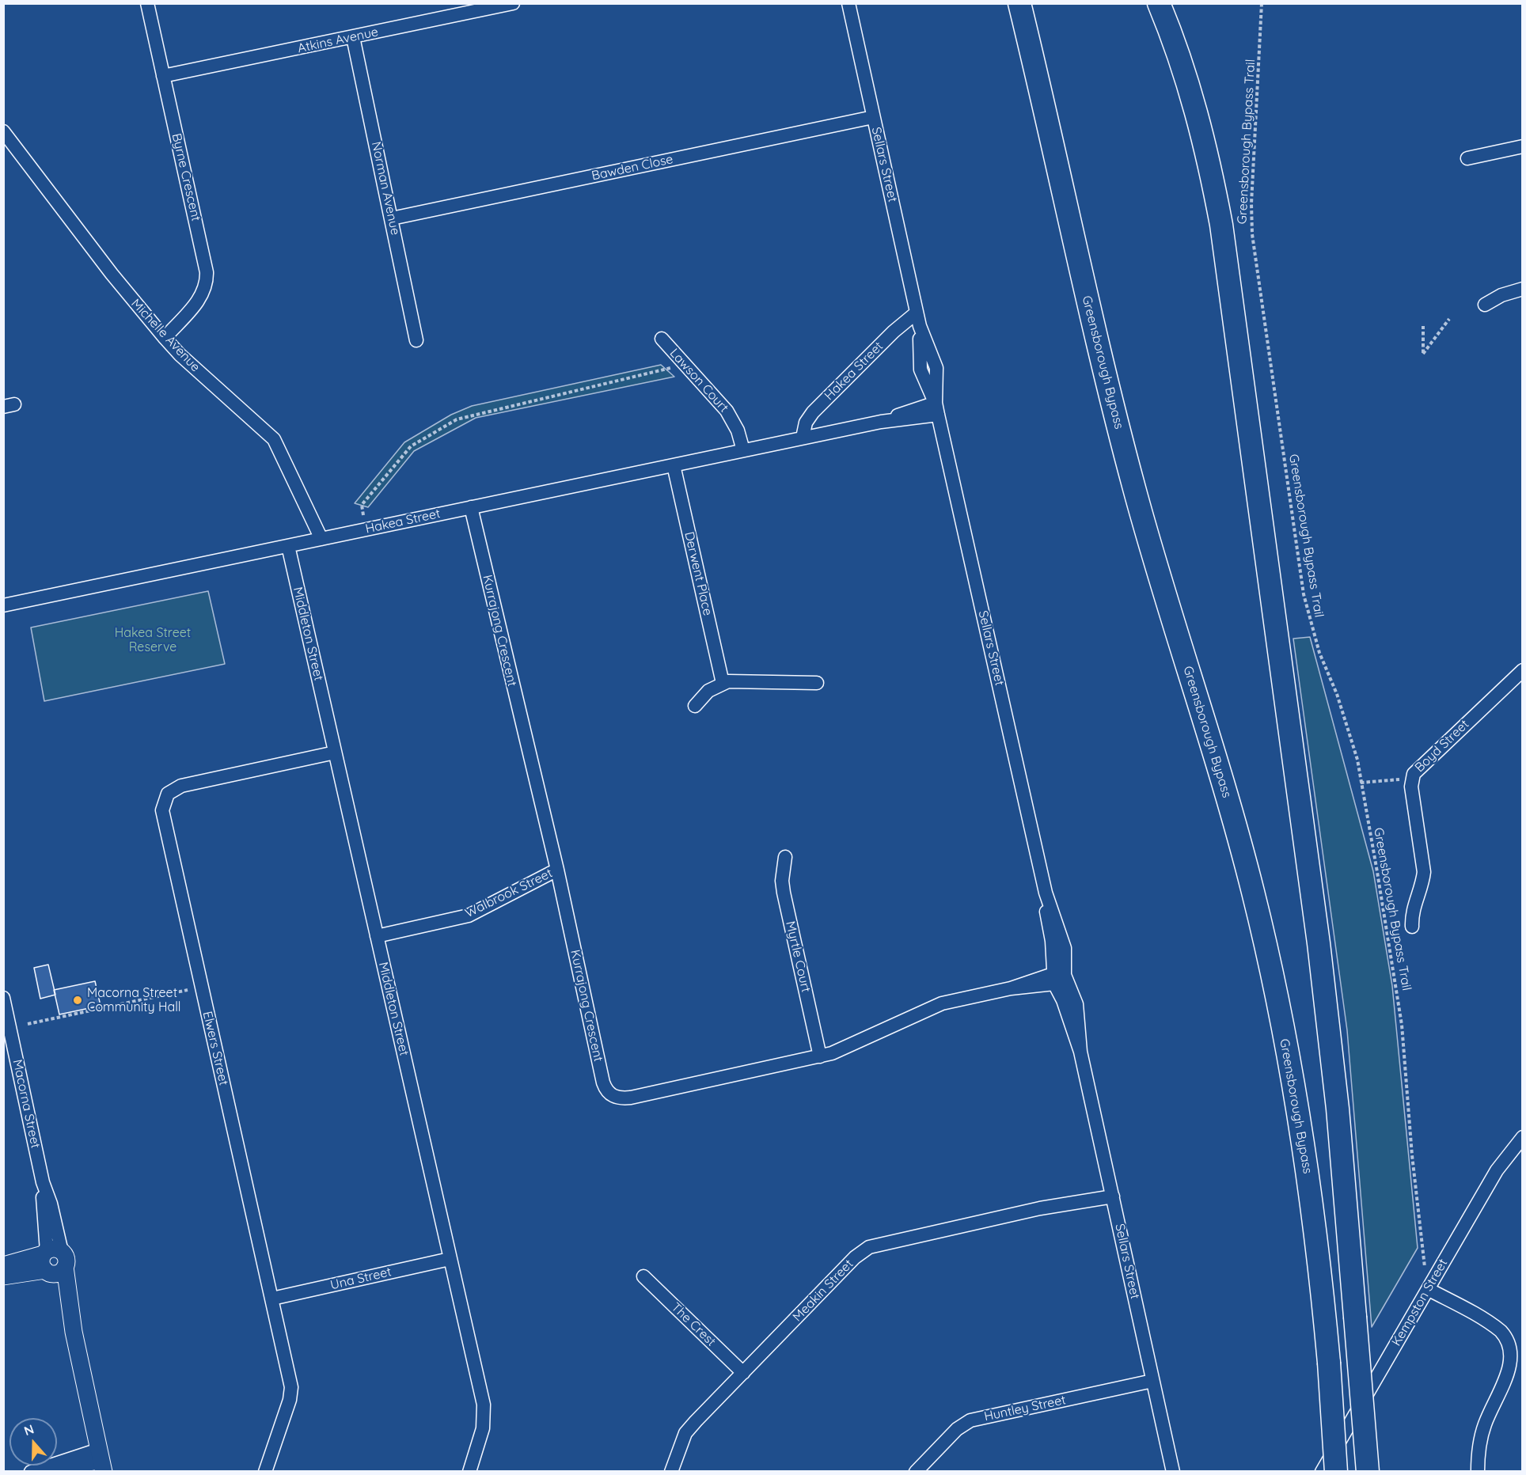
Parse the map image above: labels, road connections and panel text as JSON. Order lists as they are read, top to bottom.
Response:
{
  "streets": {
    "highway": ["Greensborough Bypass"],
    "street": [
      "Atkins Avenue",
      "Sellars Street",
      "Bawden Close",
      "Byrne Crescent",
      "Norman Avenue",
      "Michelle Avenue",
      "Hakea Street",
      "Lawson Court",
      "Derwent Place",
      "Kurrajong Crescent",
      "Middleton Street",
      "Boyd Street",
      "Walbrook Street",
      "Myrtle Court",
      "Elwers Street",
      "Macorna Street",
      "Una Street",
      "Meakin Street",
      "Kempston Street",
      "The Crest",
      "Huntley Street"
    ],
    "path": ["Greensborough Bypass Trail"]
  },
  "crossings": [
    ["Atkins Avenue", "Byrne Crescent"],
    ["Atkins Avenue", "Norman Avenue"],
    ["Greensborough Bypass Trail", "Kempston Street"],
    ["Sellars Street", "Bawden Close"],
    ["Sellars Street", "Hakea Street"],
    ["Sellars Street", "Kurrajong Crescent"],
    ["Sellars Street", "Meakin Street"],
    ["Sellars Street", "Huntley Street"],
    ["Bawden Close", "Norman Avenue"],
    ["Byrne Crescent", "Michelle Avenue"],
    ["Michelle Avenue", "Hakea Street"],
    ["Hakea Street", "Lawson Court"],
    ["Hakea Street", "Derwent Place"],
    ["Hakea Street", "Kurrajong Crescent"],
    ["Hakea Street", "Middleton Street"],
    ["Kurrajong Crescent", "Walbrook Street"],
    ["Kurrajong Crescent", "Myrtle Court"],
    ["Middleton Street", "Walbrook Street"],
    ["Middleton Street", "Elwers Street"],
    ["Middleton Street", "Una Street"],
    ["Elwers Street", "Una Street"],
    ["Meakin Street", "The Crest"]
  ],
  "parks": ["Hakea Street Reserve"],
  "places": ["Macorna Street Community Hall"],
  "north": "top"
}
